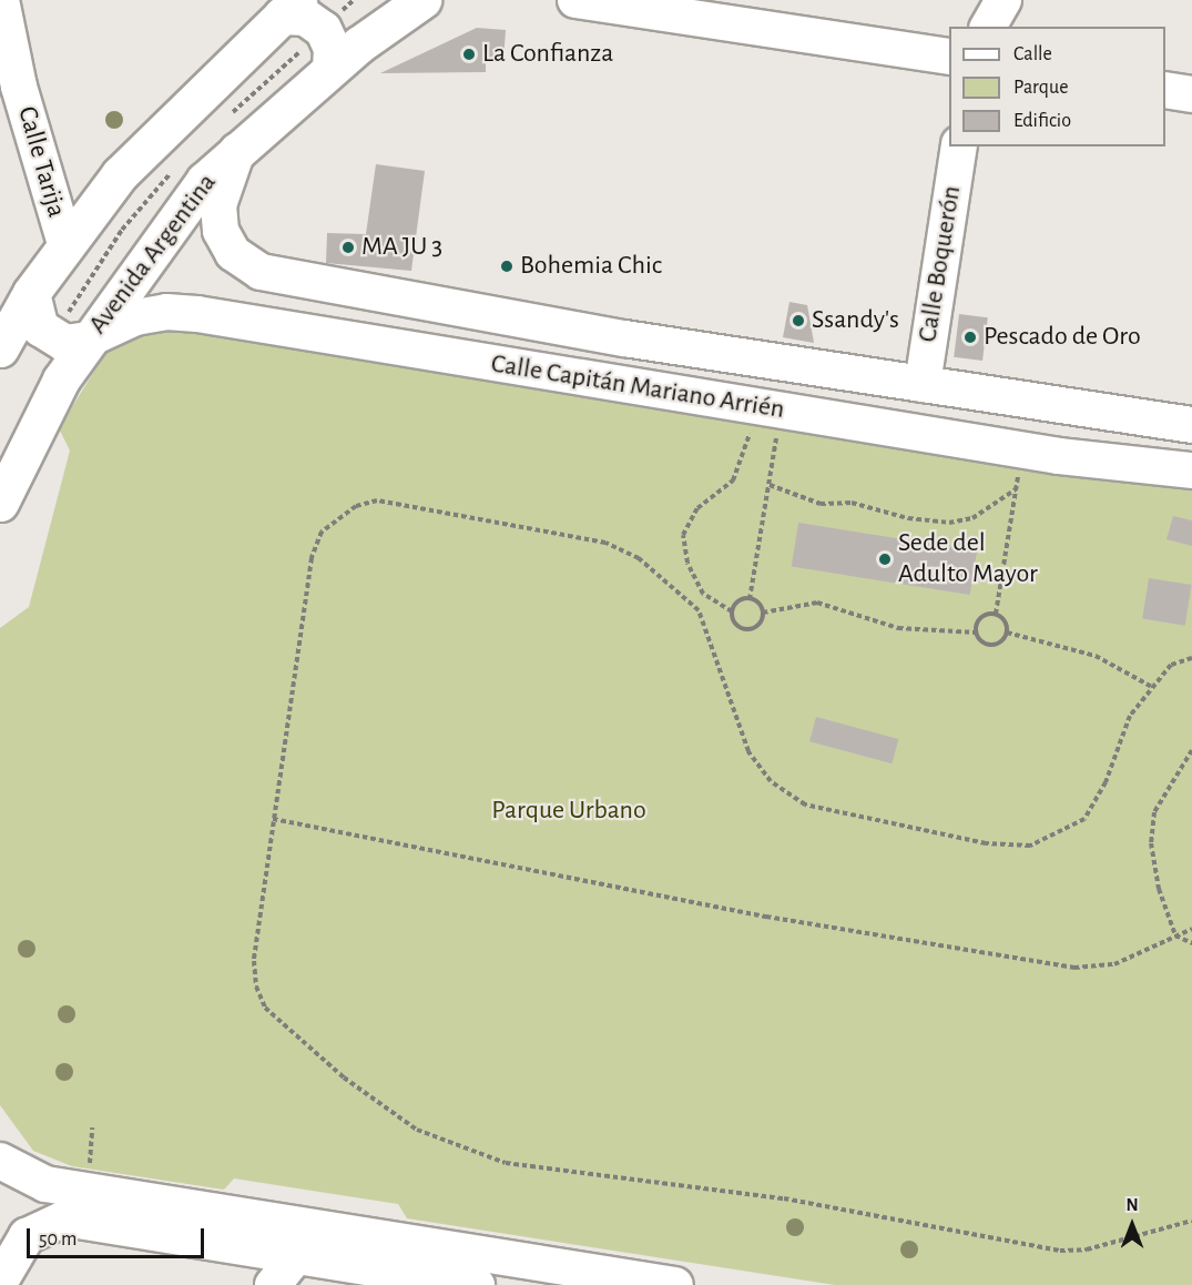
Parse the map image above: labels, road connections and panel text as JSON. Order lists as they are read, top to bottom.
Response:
{
  "streets": {
    "main road": ["Avenida Argentina"],
    "street": ["Calle Tarija", "Calle Boquerón", "Calle Capitán Mariano Arrién"]
  },
  "crossings": [
    ["Avenida Argentina", "Calle Capitán Mariano Arrién"],
    ["Calle Boquerón", "Calle Capitán Mariano Arrién"]
  ],
  "parks": ["Parque Urbano"],
  "places": [
    "La Confianza",
    "MA JU 3",
    "Bohemia Chic",
    "Ssandy's",
    "Pescado de Oro",
    "Sede del Adulto Mayor"
  ],
  "legend": ["Calle", "Parque", "Edificio"],
  "scale_bar": "50 m",
  "north": "top"
}
